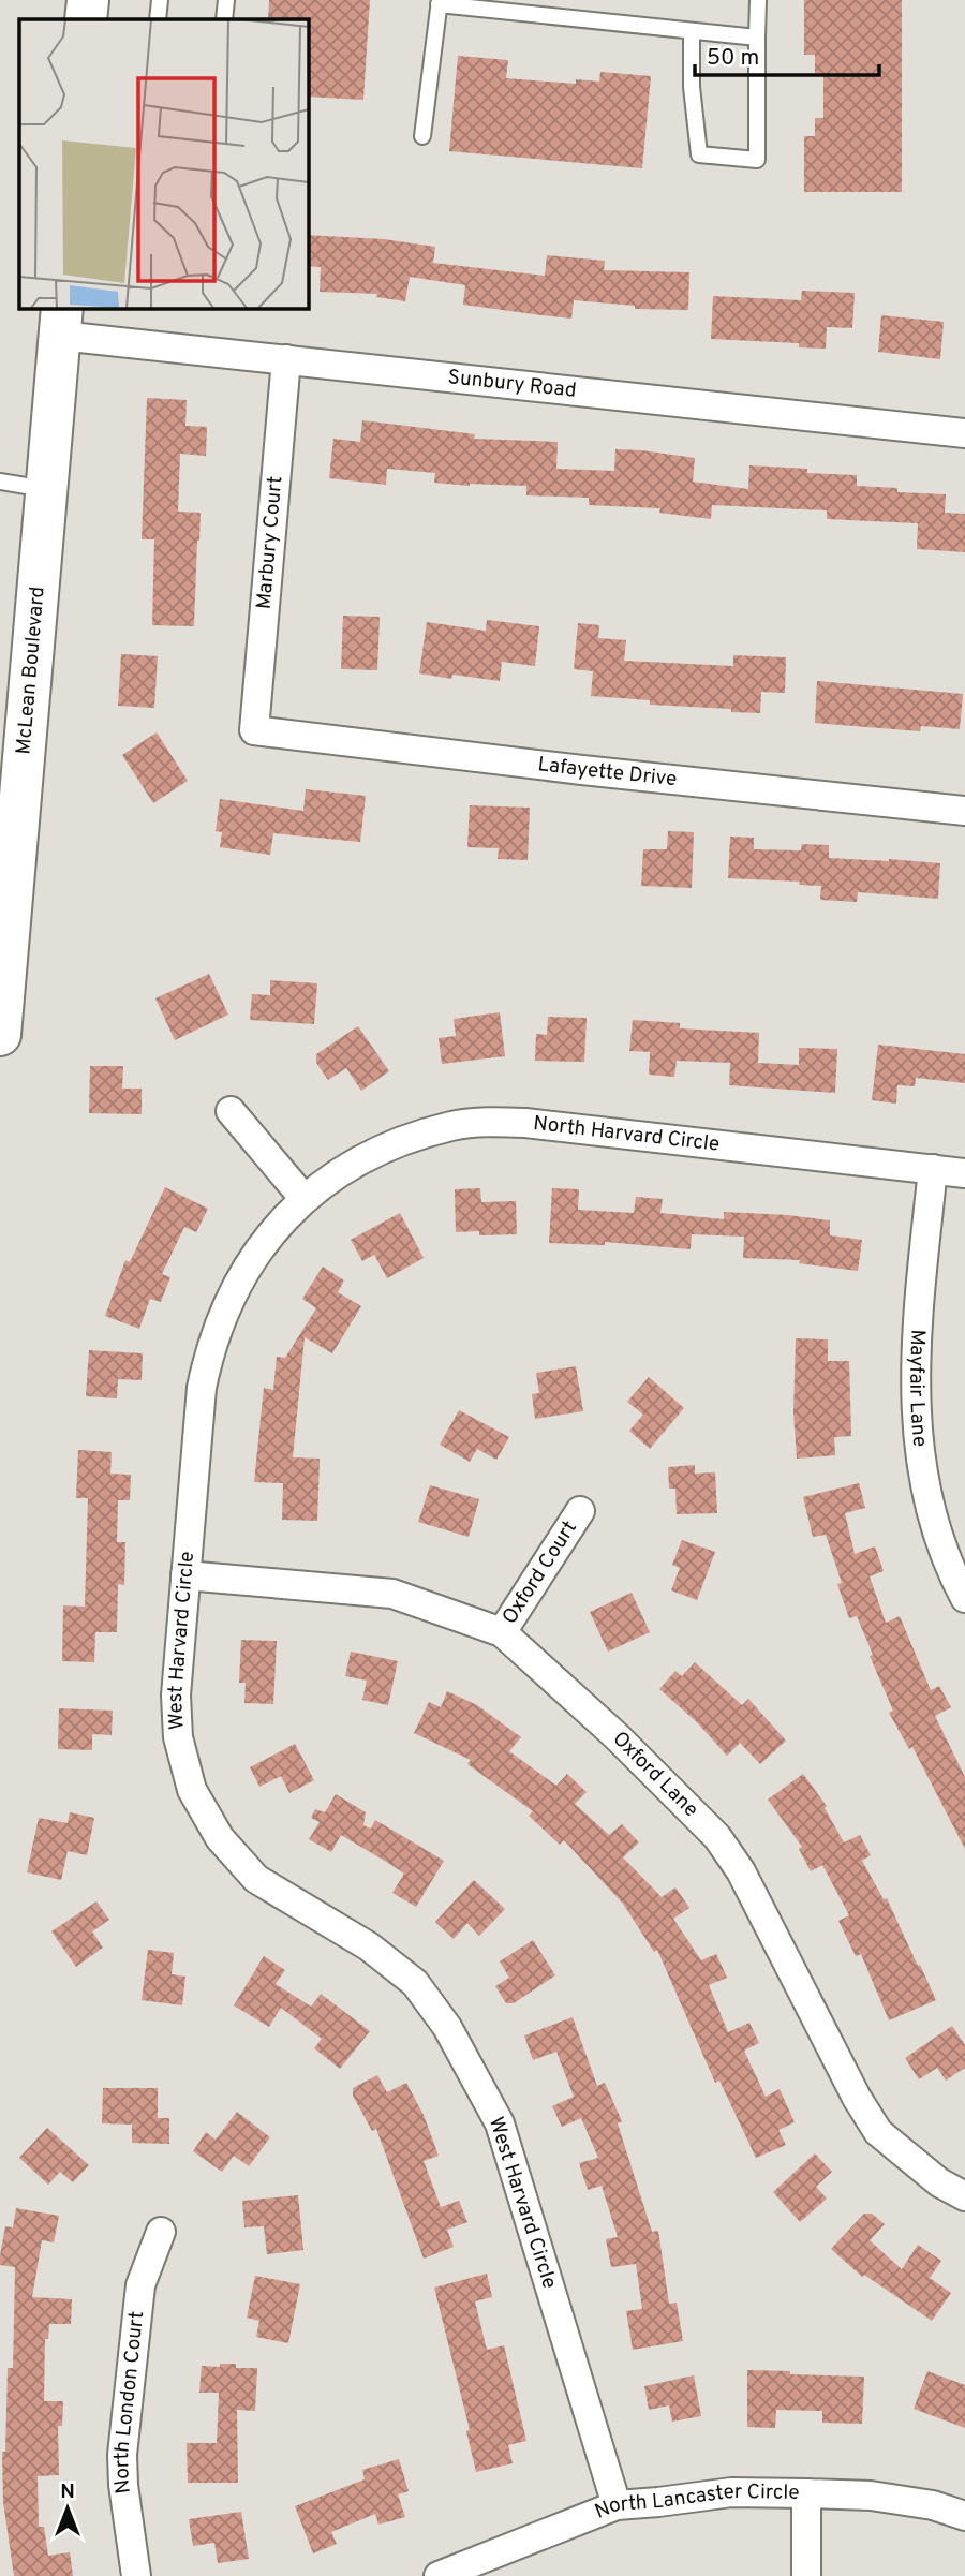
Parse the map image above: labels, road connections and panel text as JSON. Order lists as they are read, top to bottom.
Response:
{
  "streets": {
    "main road": ["McLean Boulevard"],
    "street": [
      "Sunbury Road",
      "Marbury Court",
      "Lafayette Drive",
      "North Harvard Circle",
      "Mayfair Lane",
      "Oxford Court",
      "West Harvard Circle",
      "Oxford Lane",
      "North London Court",
      "North Lancaster Circle"
    ]
  },
  "crossings": [
    ["Sunbury Road", "Marbury Court"],
    ["Sunbury Road", "McLean Boulevard"],
    ["Marbury Court", "Lafayette Drive"],
    ["North Harvard Circle", "Mayfair Lane"],
    ["North Harvard Circle", "West Harvard Circle"],
    ["Oxford Court", "Oxford Lane"],
    ["West Harvard Circle", "Oxford Lane"],
    ["West Harvard Circle", "North Lancaster Circle"]
  ],
  "scale_bar": "50 m",
  "north": "top"
}
